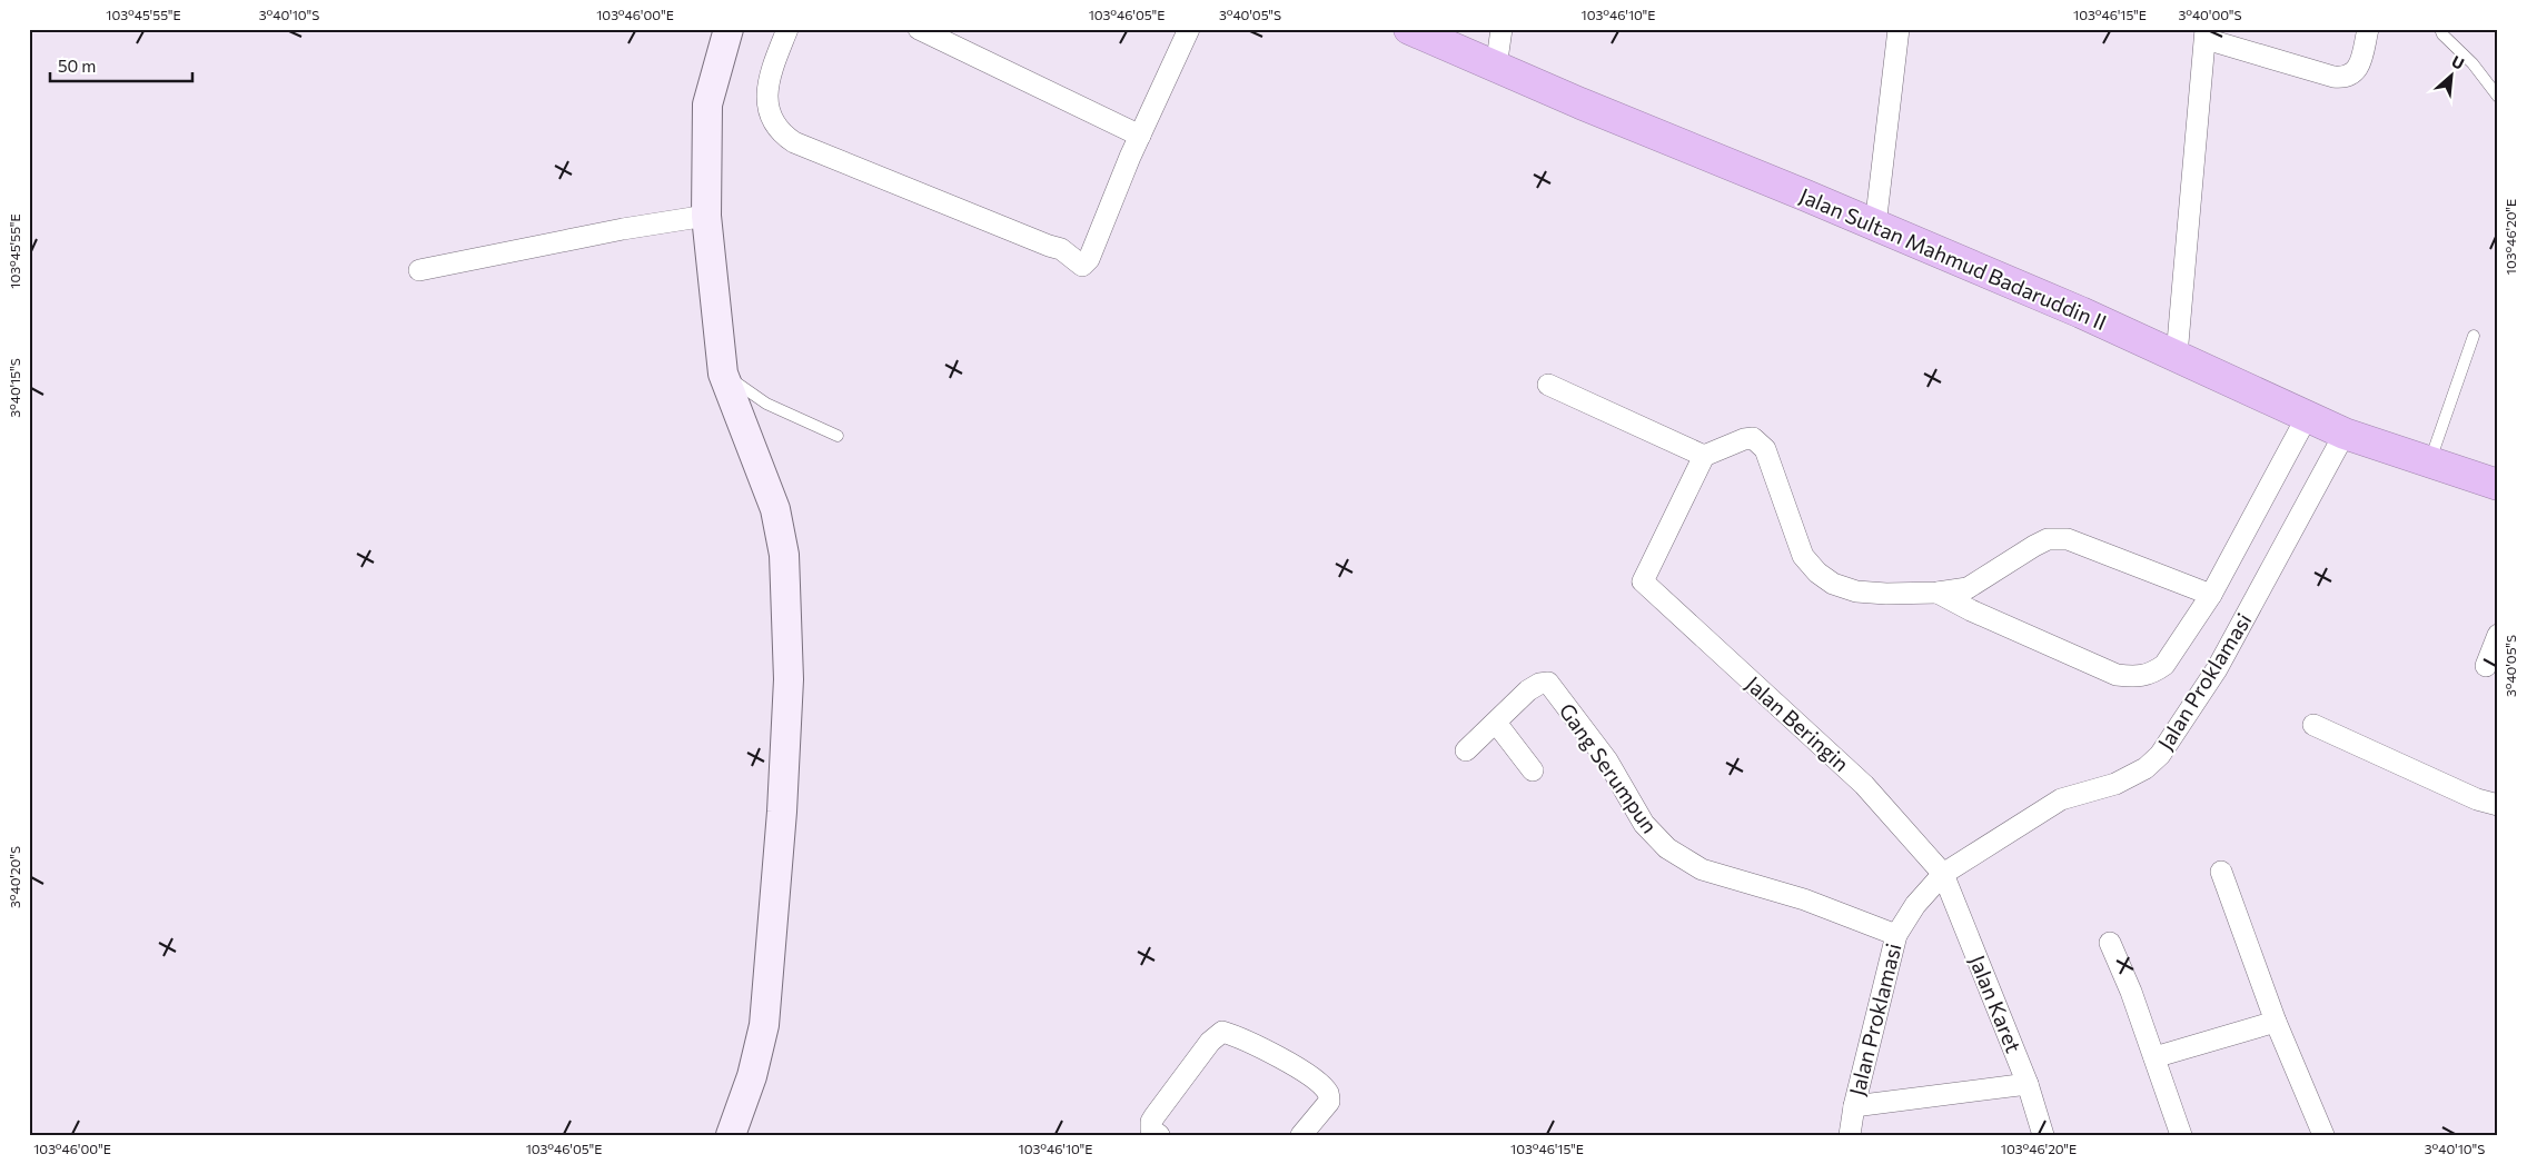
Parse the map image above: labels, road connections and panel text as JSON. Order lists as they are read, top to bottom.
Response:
{
  "streets": {
    "highway": ["Jalan Sultan Mahmud Badaruddin II"],
    "street": [
      "Jalan Proklamasi",
      "Jalan Beringin",
      "Gang Serumpun",
      "Jalan Karet"
    ]
  },
  "crossings": [
    ["Jalan Sultan Mahmud Badaruddin II", "Jalan Proklamasi"],
    ["Jalan Proklamasi", "Jalan Beringin"],
    ["Jalan Proklamasi", "Gang Serumpun"],
    ["Jalan Proklamasi", "Jalan Karet"],
    ["Jalan Beringin", "Jalan Karet"]
  ],
  "scale_bar": "50 m",
  "north": "top right",
  "coordinates": [
    "103°45'55\"E",
    "3°40'10\"S",
    "103°46'00\"E",
    "103°46'05\"E",
    "3°40'05\"S",
    "103°46'10\"E",
    "103°46'15\"E",
    "3°40'00\"S",
    "103°46'20\"E",
    "3°40'15\"S",
    "3°40'20\"S"
  ]
}
